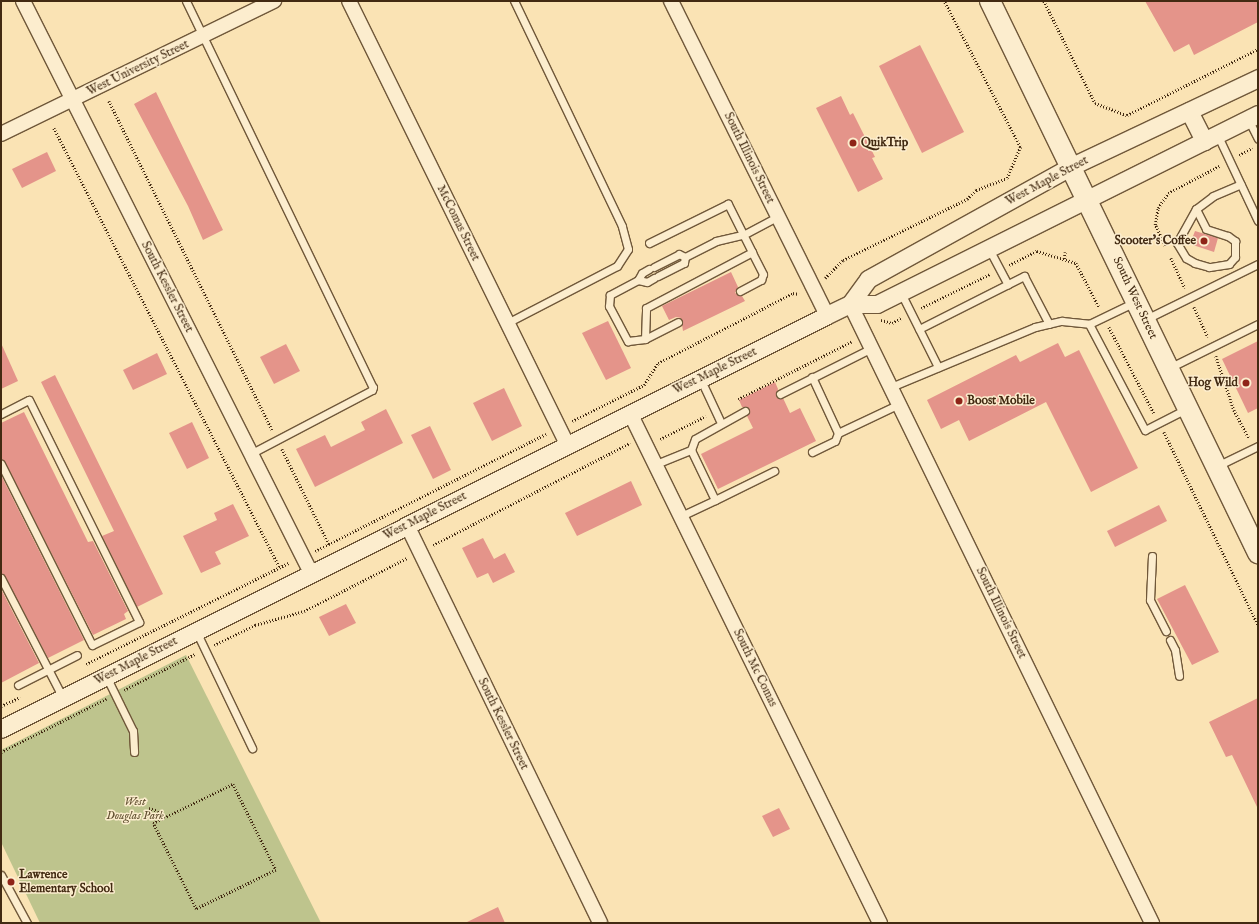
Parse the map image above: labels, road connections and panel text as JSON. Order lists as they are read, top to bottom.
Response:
{
  "streets": {
    "main road": ["South West Street"],
    "street": [
      "West University Street",
      "South Illinois Street",
      "West Maple Street",
      "McComas Street",
      "South Kessler Street",
      "South Mc Comas"
    ]
  },
  "crossings": [
    ["West University Street", "South Kessler Street"],
    ["South Illinois Street", "West Maple Street"],
    ["West Maple Street", "McComas Street"],
    ["West Maple Street", "South Kessler Street"],
    ["West Maple Street", "South West Street"],
    ["West Maple Street", "South Mc Comas"]
  ],
  "parks": ["West Douglas Park"],
  "places": [
    "QuikTrip",
    "Scooter's Coffee",
    "Hog Wild",
    "Boost Mobile",
    "Lawrence Elementary School"
  ]
}
